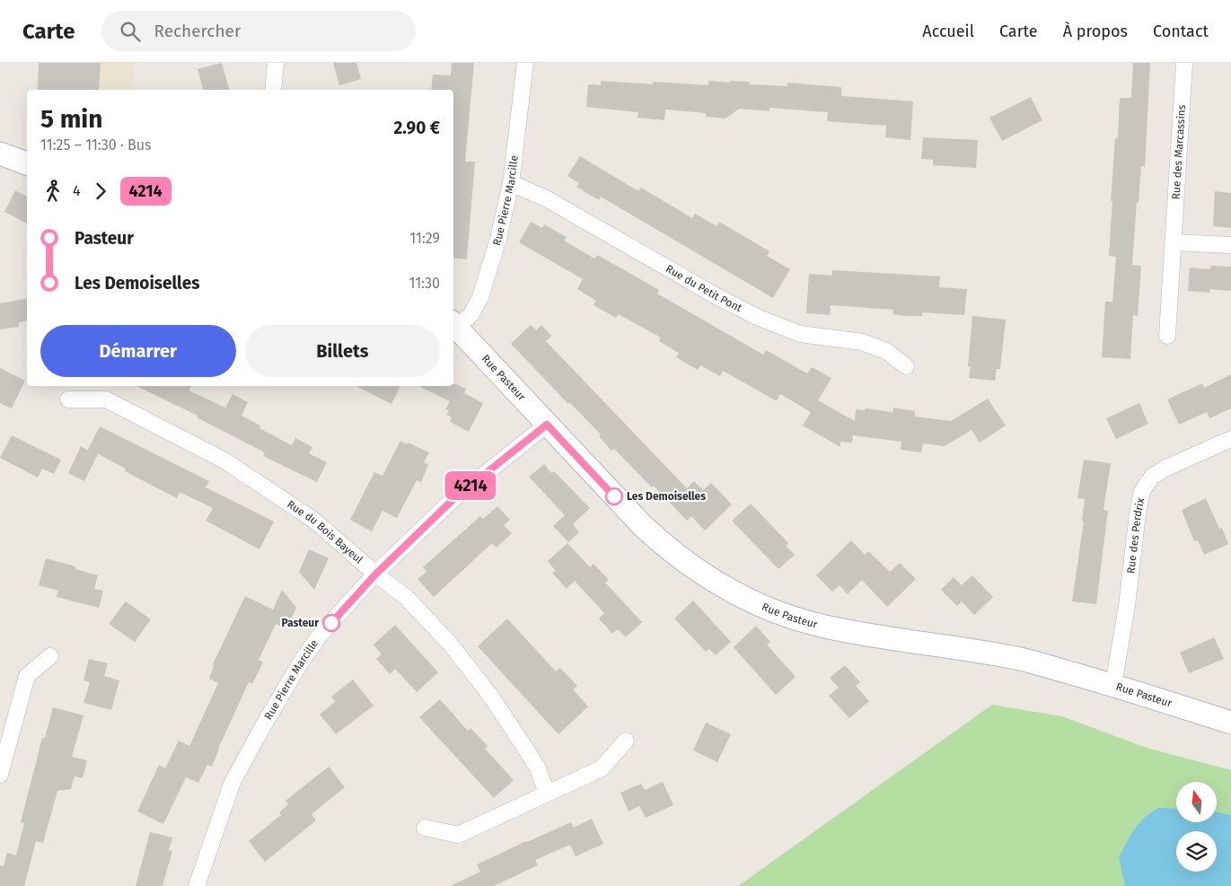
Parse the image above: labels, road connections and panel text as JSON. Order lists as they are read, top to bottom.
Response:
{
  "streets": {
    "street": [
      "Rue des Marcassins",
      "Rue Pierre Marcille",
      "Rue du Petit Pont",
      "Rue Pasteur",
      "Rue du Bois Bayeul",
      "Rue des Perdrix"
    ]
  },
  "crossings": [
    ["Rue Pierre Marcille", "Rue du Petit Pont"],
    ["Rue Pierre Marcille", "Rue Pasteur"],
    ["Rue Pierre Marcille", "Rue du Bois Bayeul"],
    ["Rue Pasteur", "Rue des Perdrix"]
  ],
  "places": ["Les Demoiselles", "Pasteur"],
  "lines": ["bus line 4214"],
  "north": "top",
  "page": {
    "header": "Carte",
    "search": "Rechercher",
    "nav": [
      "Accueil",
      "Carte",
      "À propos",
      "Contact"
    ],
    "on_map": "4214",
    "heading": ["5 min", "11:25 – 11:30 · Bus", "2.90 €"],
    "legs": ["4", "4214"],
    "list": [
      {
        "name": "Pasteur",
        "value": "11:29"
      },
      {
        "name": "Les Demoiselles",
        "value": "11:30"
      }
    ],
    "buttons": ["Démarrer", "Billets"]
  }
}
